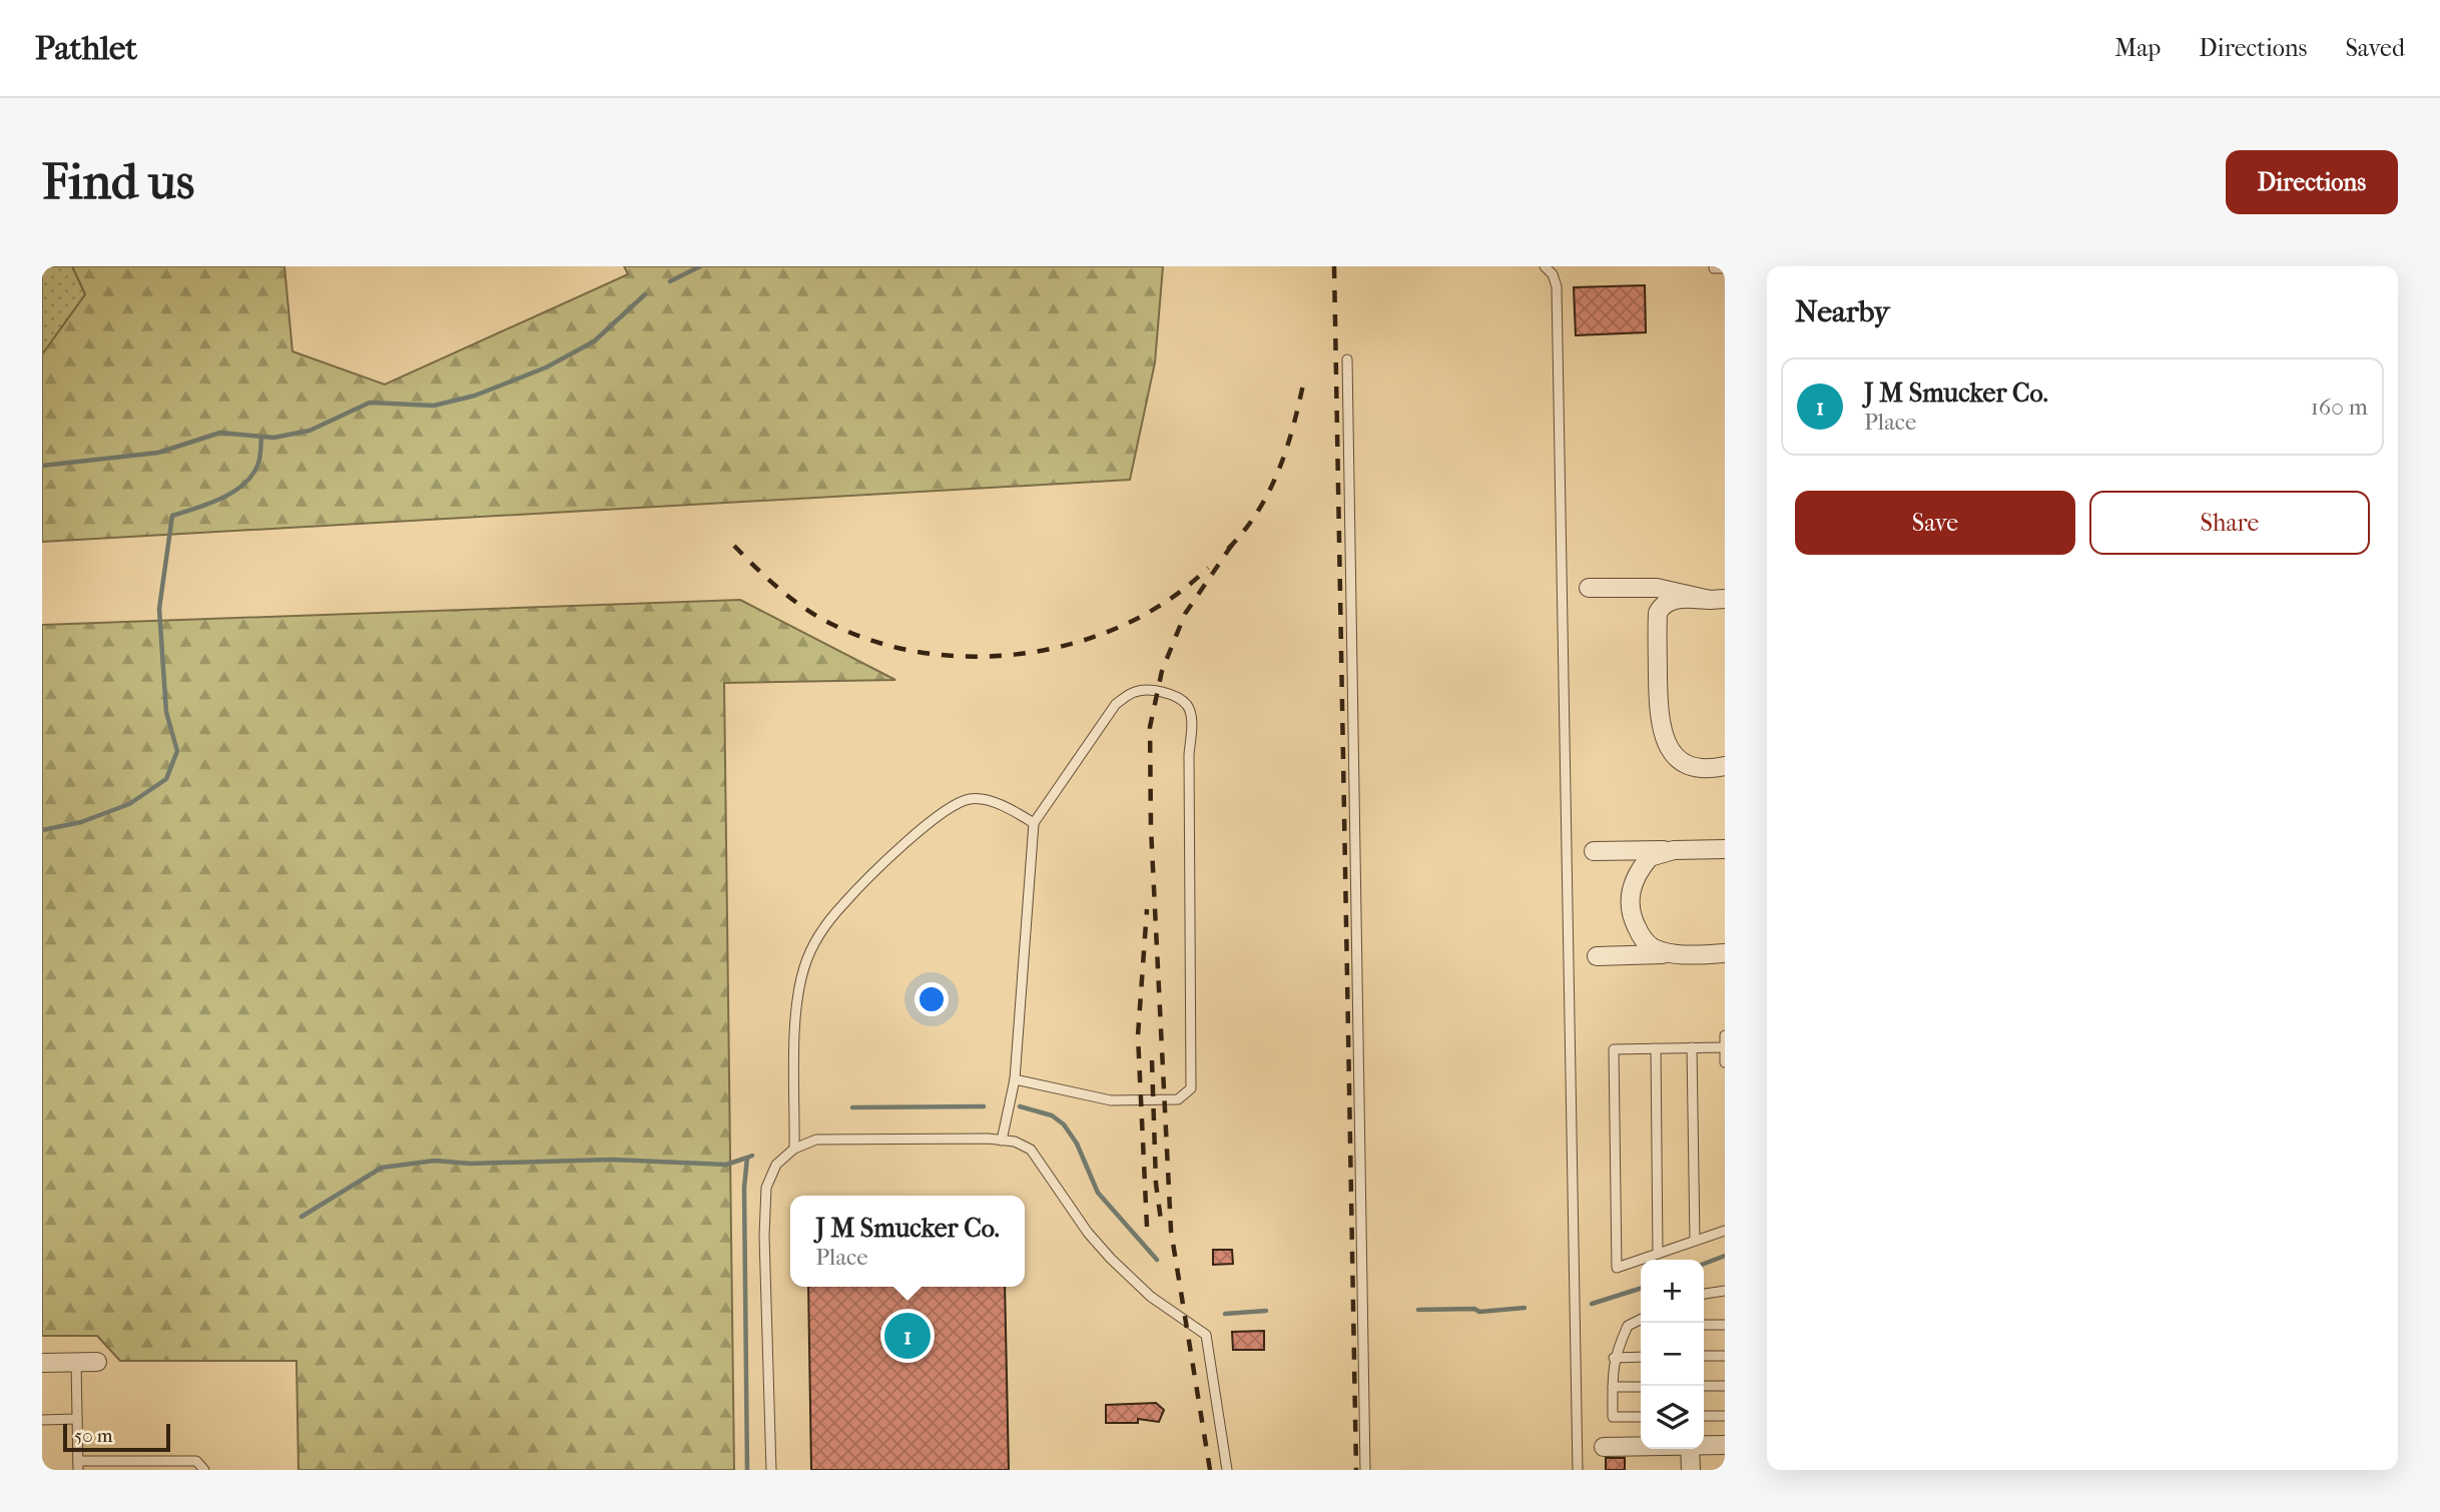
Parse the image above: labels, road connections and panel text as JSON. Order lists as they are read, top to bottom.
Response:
{
  "scale_bar": "50 m",
  "page": {
    "header": "Pathlet",
    "nav": ["Map", "Directions", "Saved"],
    "buttons": [
      "Directions",
      ["Save", "Share"]
    ],
    "title": "Find us",
    "heading": "Nearby",
    "list": [
      {
        "mark": "1",
        "name": "J M Smucker Co.",
        "note": "Place",
        "value": "160 m"
      }
    ],
    "popup": ["J M Smucker Co.", "Place"],
    "map_buttons": ["+", "−"],
    "pins": "1",
    "scale": "50 m"
  }
}
